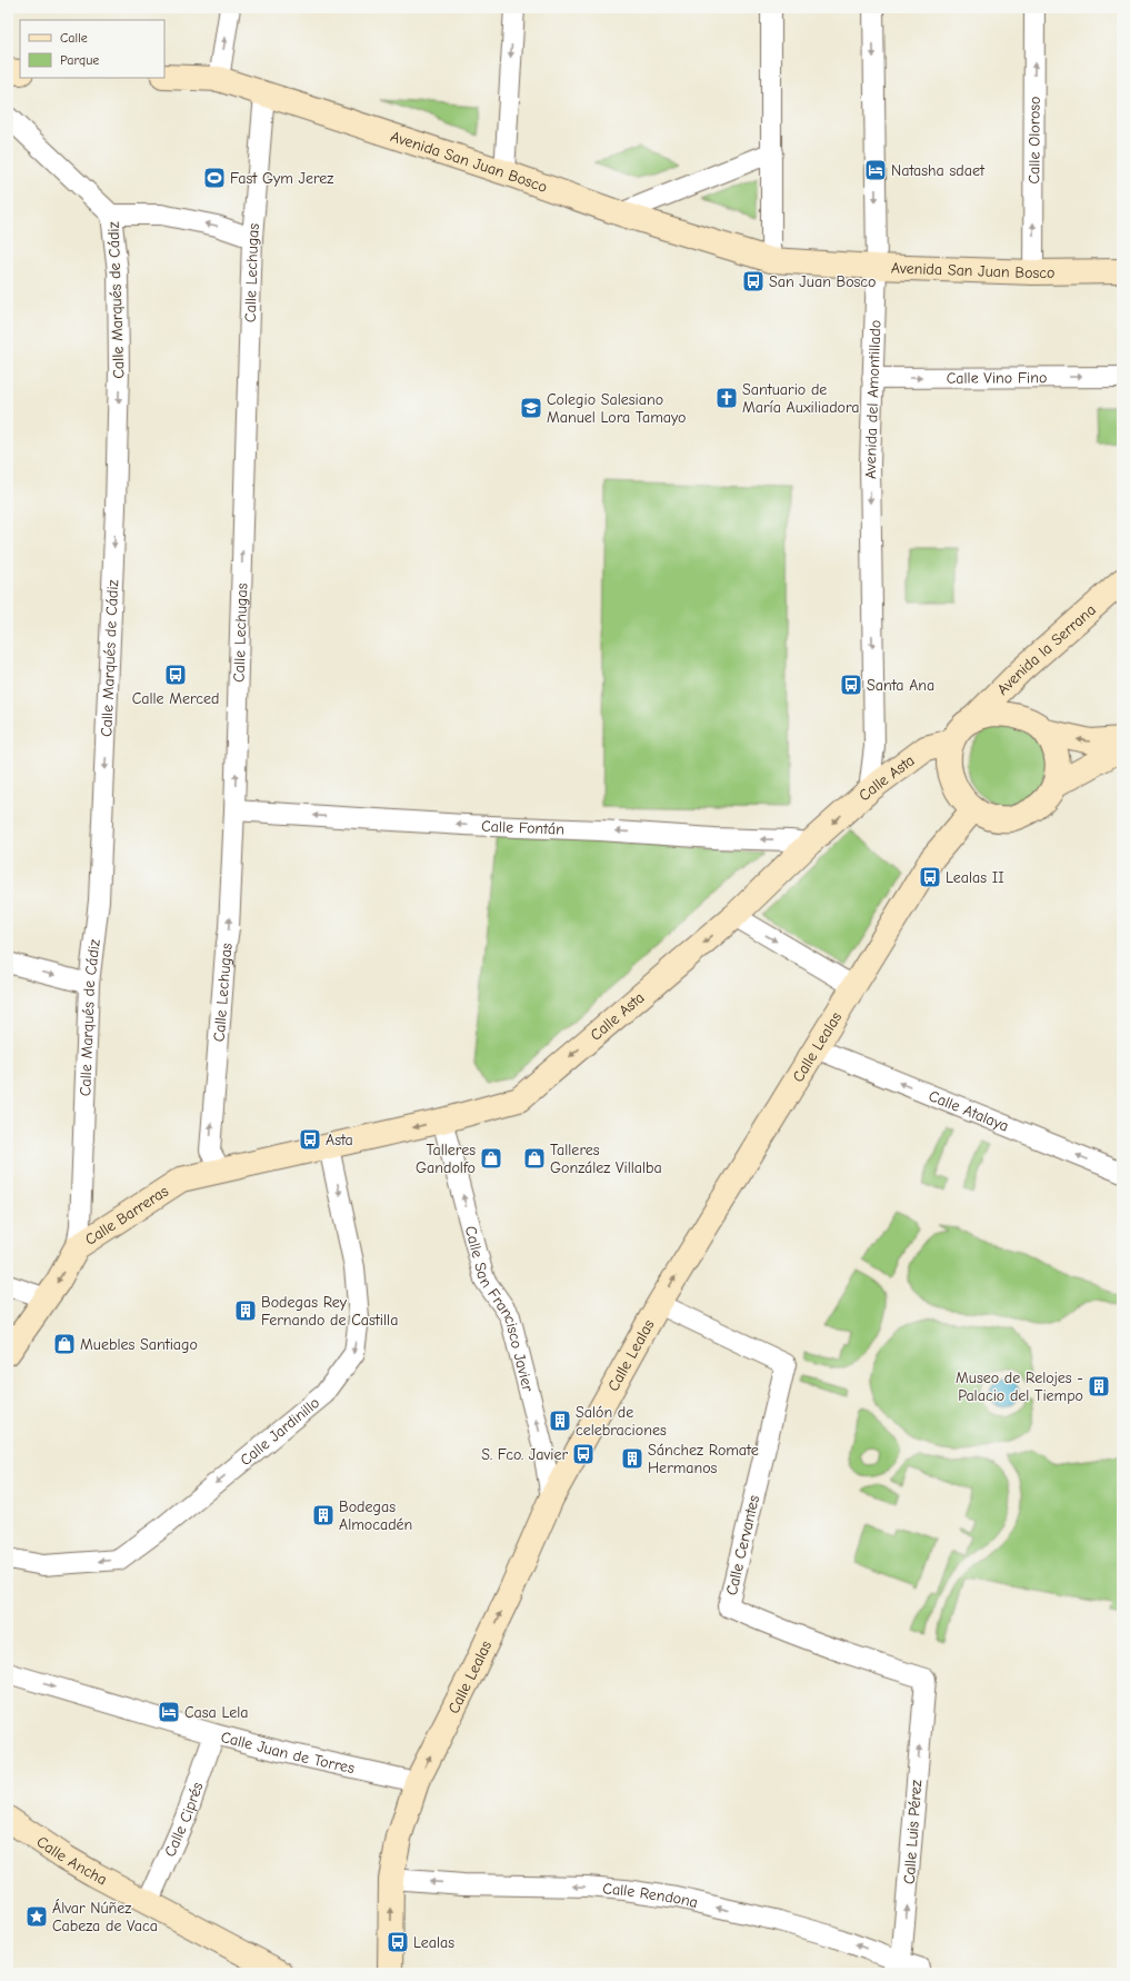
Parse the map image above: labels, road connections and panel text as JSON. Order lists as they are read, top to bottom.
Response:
{
  "streets": {
    "street": [
      "Calle Oloroso",
      "Avenida San Juan Bosco",
      "Calle Lechugas",
      "Calle Marqués de Cádiz",
      "Calle Vino Fino",
      "Avenida del Amontillado",
      "Avenida la Serrana",
      "Calle Asta",
      "Calle Fontán",
      "Calle Lealas",
      "Calle Atalaya",
      "Calle Barreras",
      "Calle San Francisco Javier",
      "Calle Jardinillo",
      "Calle Cervantes",
      "Calle Juan de Torres",
      "Calle Ciprés",
      "Calle Luis Pérez",
      "Calle Ancha",
      "Calle Rendona"
    ]
  },
  "crossings": [
    ["Calle Oloroso", "Avenida San Juan Bosco"],
    ["Avenida San Juan Bosco", "Calle Lechugas"],
    ["Avenida San Juan Bosco", "Avenida del Amontillado"],
    ["Calle Lechugas", "Calle Marqués de Cádiz"],
    ["Calle Lechugas", "Calle Asta"],
    ["Calle Lechugas", "Calle Fontán"],
    ["Calle Lechugas", "Calle Barreras"],
    ["Calle Marqués de Cádiz", "Calle Barreras"],
    ["Calle Vino Fino", "Avenida del Amontillado"],
    ["Avenida del Amontillado", "Calle Asta"],
    ["Avenida la Serrana", "Calle Asta"],
    ["Avenida la Serrana", "Calle Lealas"],
    ["Calle Asta", "Calle Fontán"],
    ["Calle Asta", "Calle Lealas"],
    ["Calle Asta", "Calle Barreras"],
    ["Calle Asta", "Calle San Francisco Javier"],
    ["Calle Asta", "Calle Jardinillo"],
    ["Calle Lealas", "Calle Atalaya"],
    ["Calle Lealas", "Calle San Francisco Javier"],
    ["Calle Lealas", "Calle Cervantes"],
    ["Calle Lealas", "Calle Juan de Torres"],
    ["Calle Lealas", "Calle Rendona"],
    ["Calle Cervantes", "Calle Luis Pérez"],
    ["Calle Juan de Torres", "Calle Ciprés"],
    ["Calle Ciprés", "Calle Ancha"],
    ["Calle Luis Pérez", "Calle Rendona"]
  ],
  "one_way": [
    "Calle Oloroso",
    "Calle Lechugas",
    "Calle Marqués de Cádiz",
    "Calle Vino Fino",
    "Calle Asta",
    "Calle Fontán",
    "Calle Lealas",
    "Calle Atalaya",
    "Calle San Francisco Javier",
    "Calle Jardinillo",
    "Calle Juan de Torres",
    "Calle Luis Pérez",
    "Calle Rendona"
  ],
  "places": {
    "hotel": ["Natasha sdaet", "Casa Lela"],
    "sports": ["Fast Gym Jerez"],
    "bus stop": [
      "San Juan Bosco",
      "Calle Merced",
      "Santa Ana",
      "Lealas II",
      "Asta",
      "S. Fco. Javier",
      "Lealas"
    ],
    "church": ["Santuario de María Auxiliadora"],
    "school or university": ["Colegio Salesiano Manuel Lora Tamayo"],
    "shop": ["Talleres Gandolfo", "Talleres González Villalba", "Muebles Santiago"],
    "building": [
      "Bodegas Rey Fernando de Castilla",
      "Museo de Relojes - Palacio del Tiempo",
      "Salón de celebraciones",
      "Sánchez Romate Hermanos",
      "Bodegas Almocadén"
    ],
    "place": ["Álvar Núñez Cabeza de Vaca"]
  },
  "legend": ["Calle", "Parque"]
}
